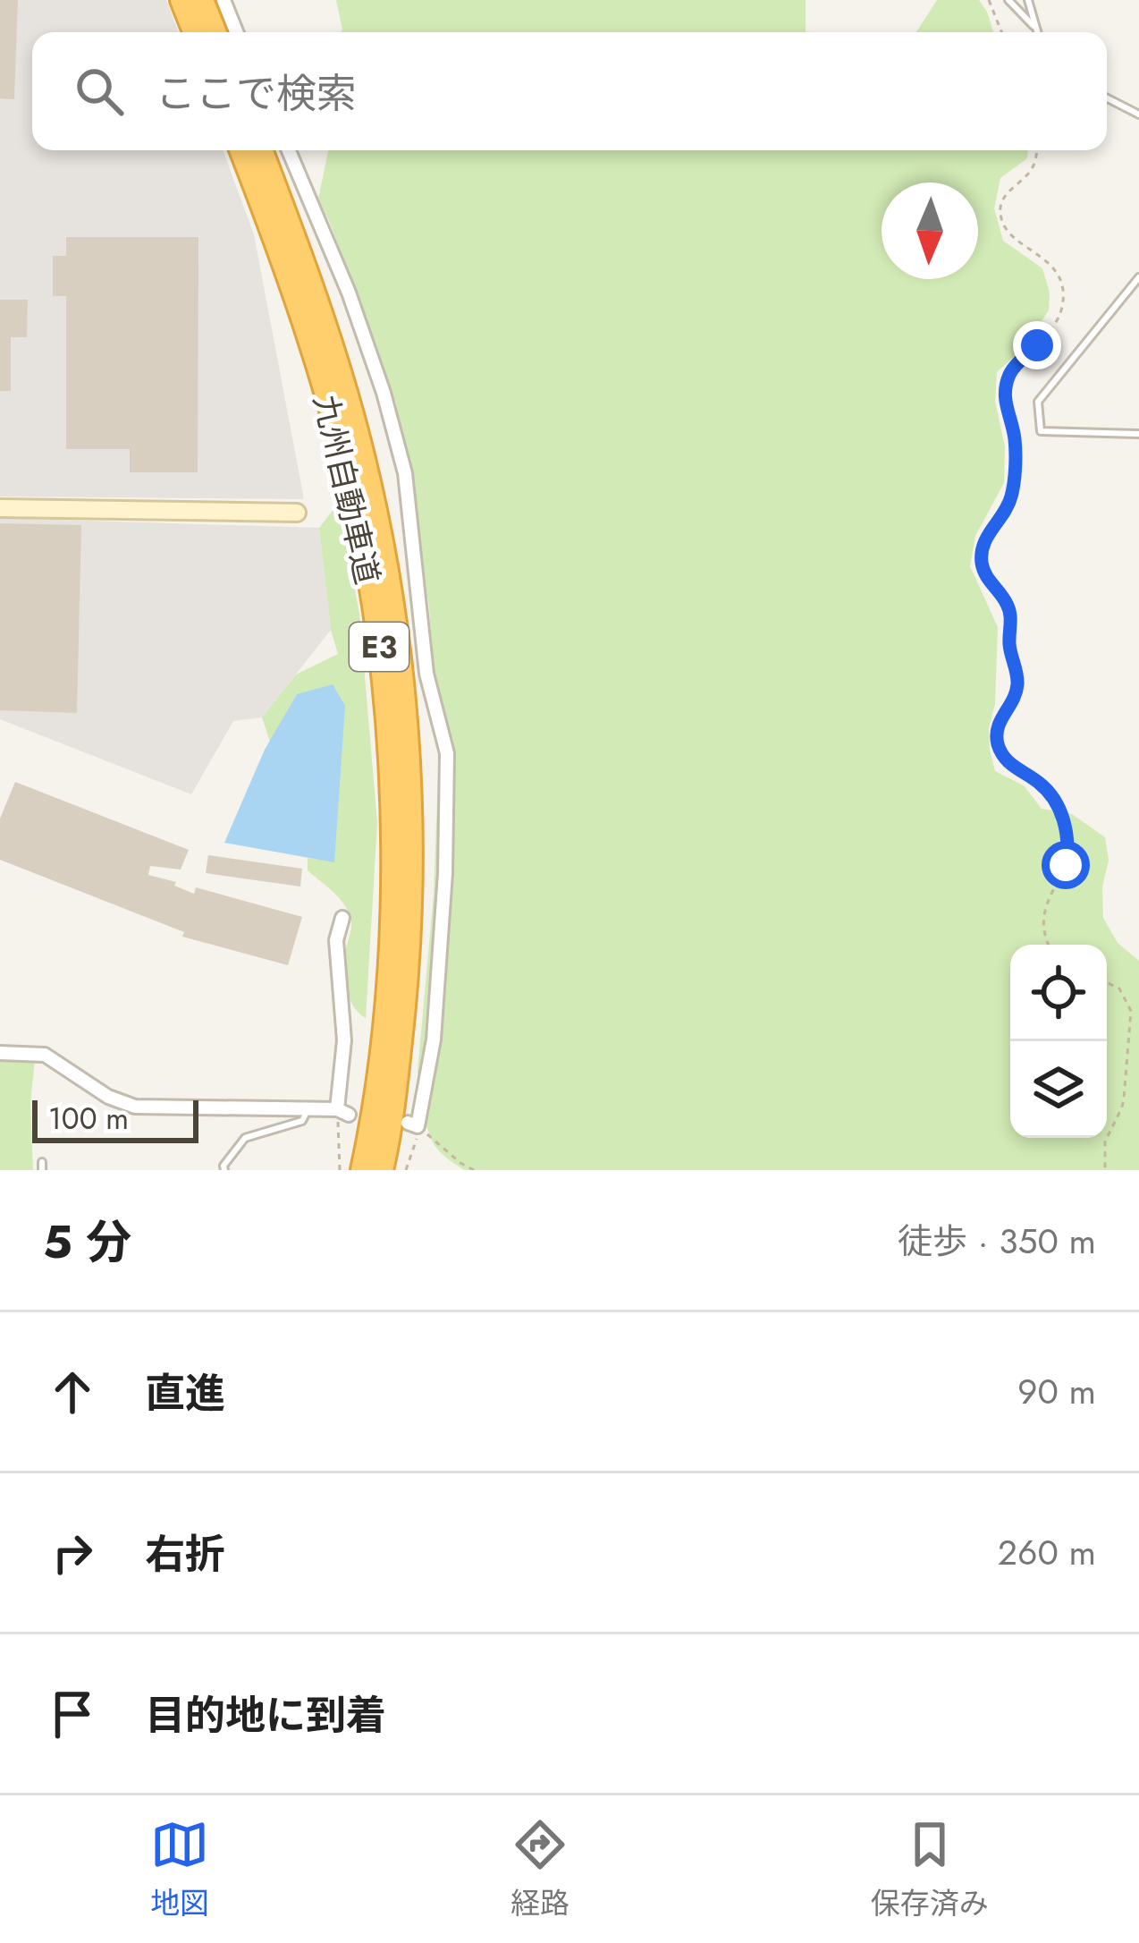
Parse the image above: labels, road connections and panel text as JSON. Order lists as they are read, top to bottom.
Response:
{
  "streets": {
    "highway": ["九州自動車道", "E3"]
  },
  "scale_bar": "100 m",
  "north": "bottom",
  "page": {
    "search": "ここで検索",
    "scale": "100 m",
    "heading": ["5 分", "徒歩 · 350 m"],
    "list": [
      ["直進", "90 m"],
      ["右折", "260 m"],
      "目的地に到着"
    ],
    "nav": ["地図", "経路", "保存済み"]
  }
}
